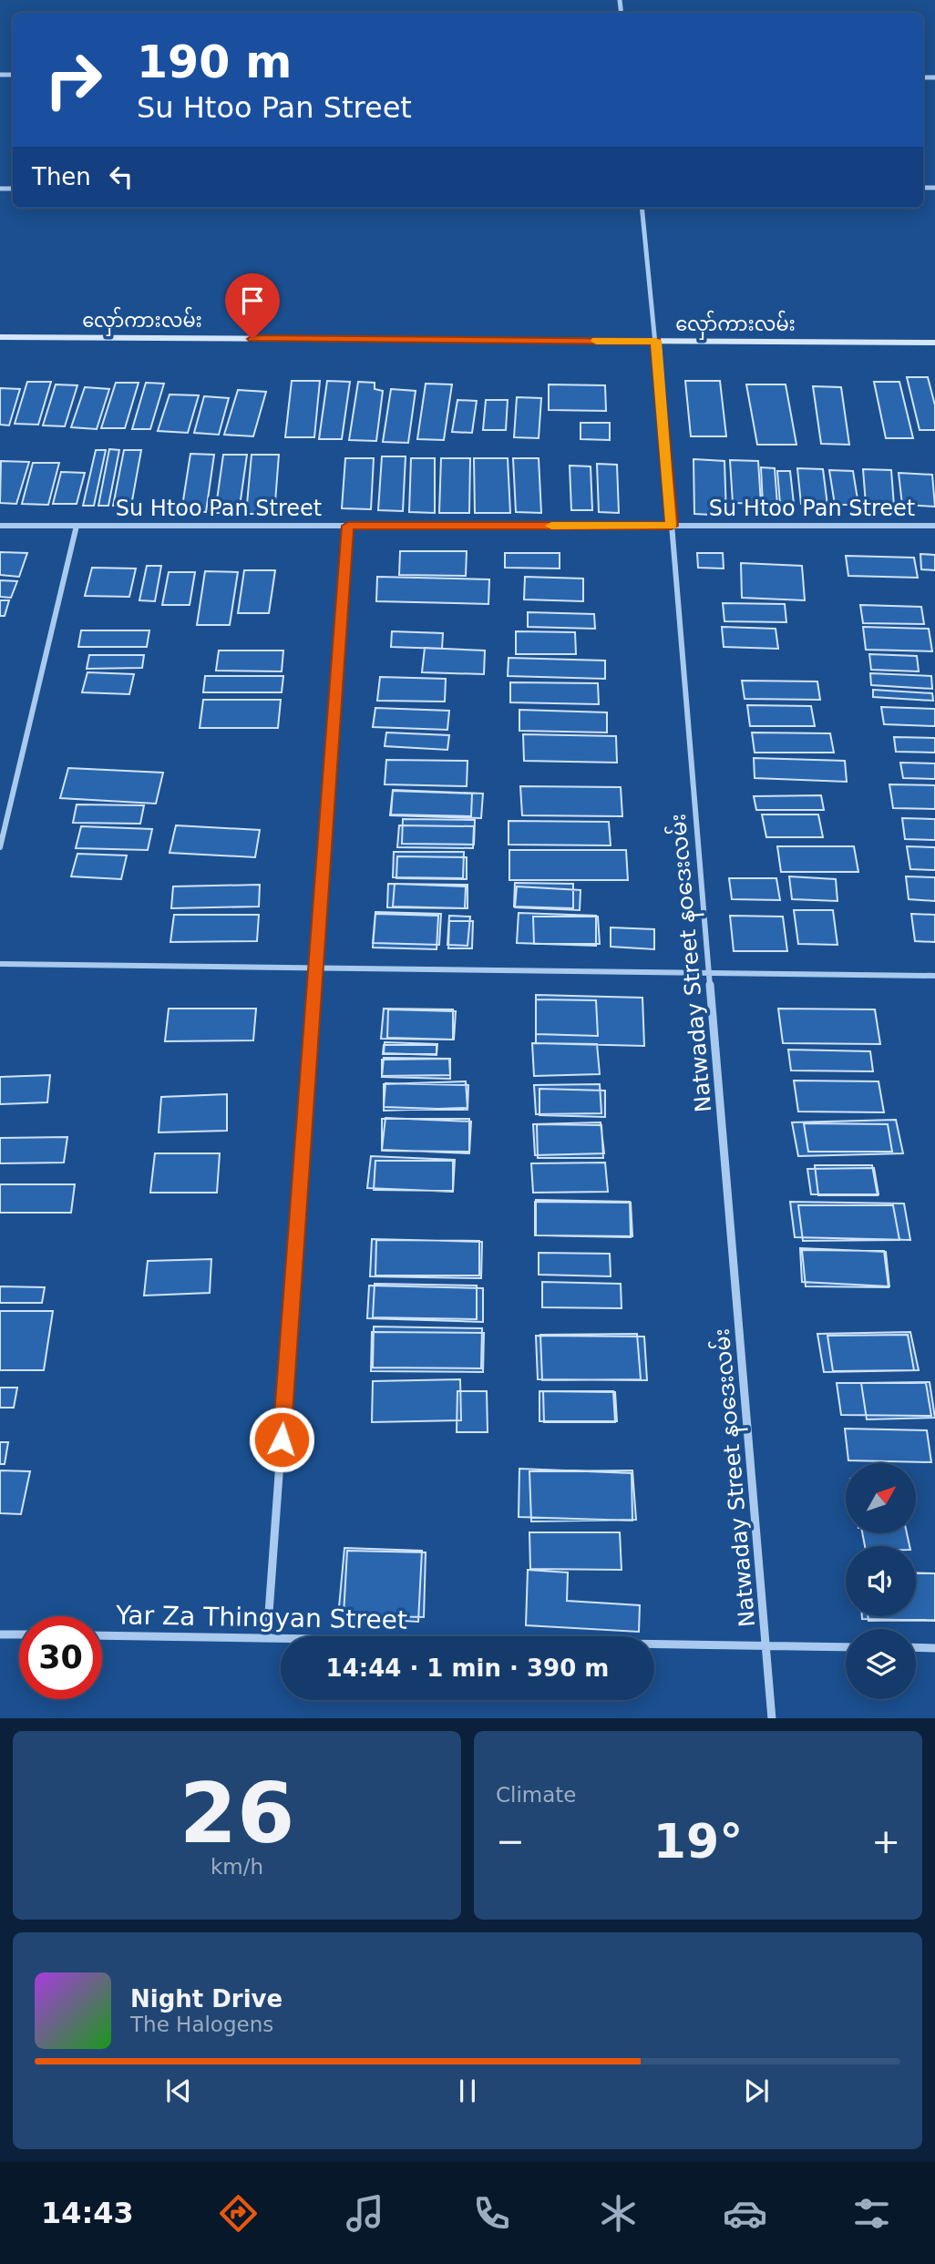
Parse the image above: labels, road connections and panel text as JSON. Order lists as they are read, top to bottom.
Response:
{
  "streets": {
    "main road": ["လှော်ကားလမ်း"],
    "street": ["Su Htoo Pan Street", "Natwaday Street နဝဒေးလမ်း", "Yar Za Thingyan Street"]
  },
  "crossings": [
    ["လှော်ကားလမ်း", "Natwaday Street နဝဒေးလမ်း"],
    ["Su Htoo Pan Street", "Natwaday Street နဝဒေးလမ်း"],
    ["Natwaday Street နဝဒေးလမ်း", "Yar Za Thingyan Street"]
  ],
  "north": "top right",
  "page": {
    "turn": ["190 m", "Su Htoo Pan Street"],
    "then": "Then",
    "limit": "30",
    "trip": "14:44 · 1 min · 390 m",
    "tile": [
      ["26", "km/h"],
      "Climate"
    ],
    "heat": ["−", "19°", "+"],
    "song": ["Night Drive", "The Halogens"],
    "tabs": "14:43"
  }
}
